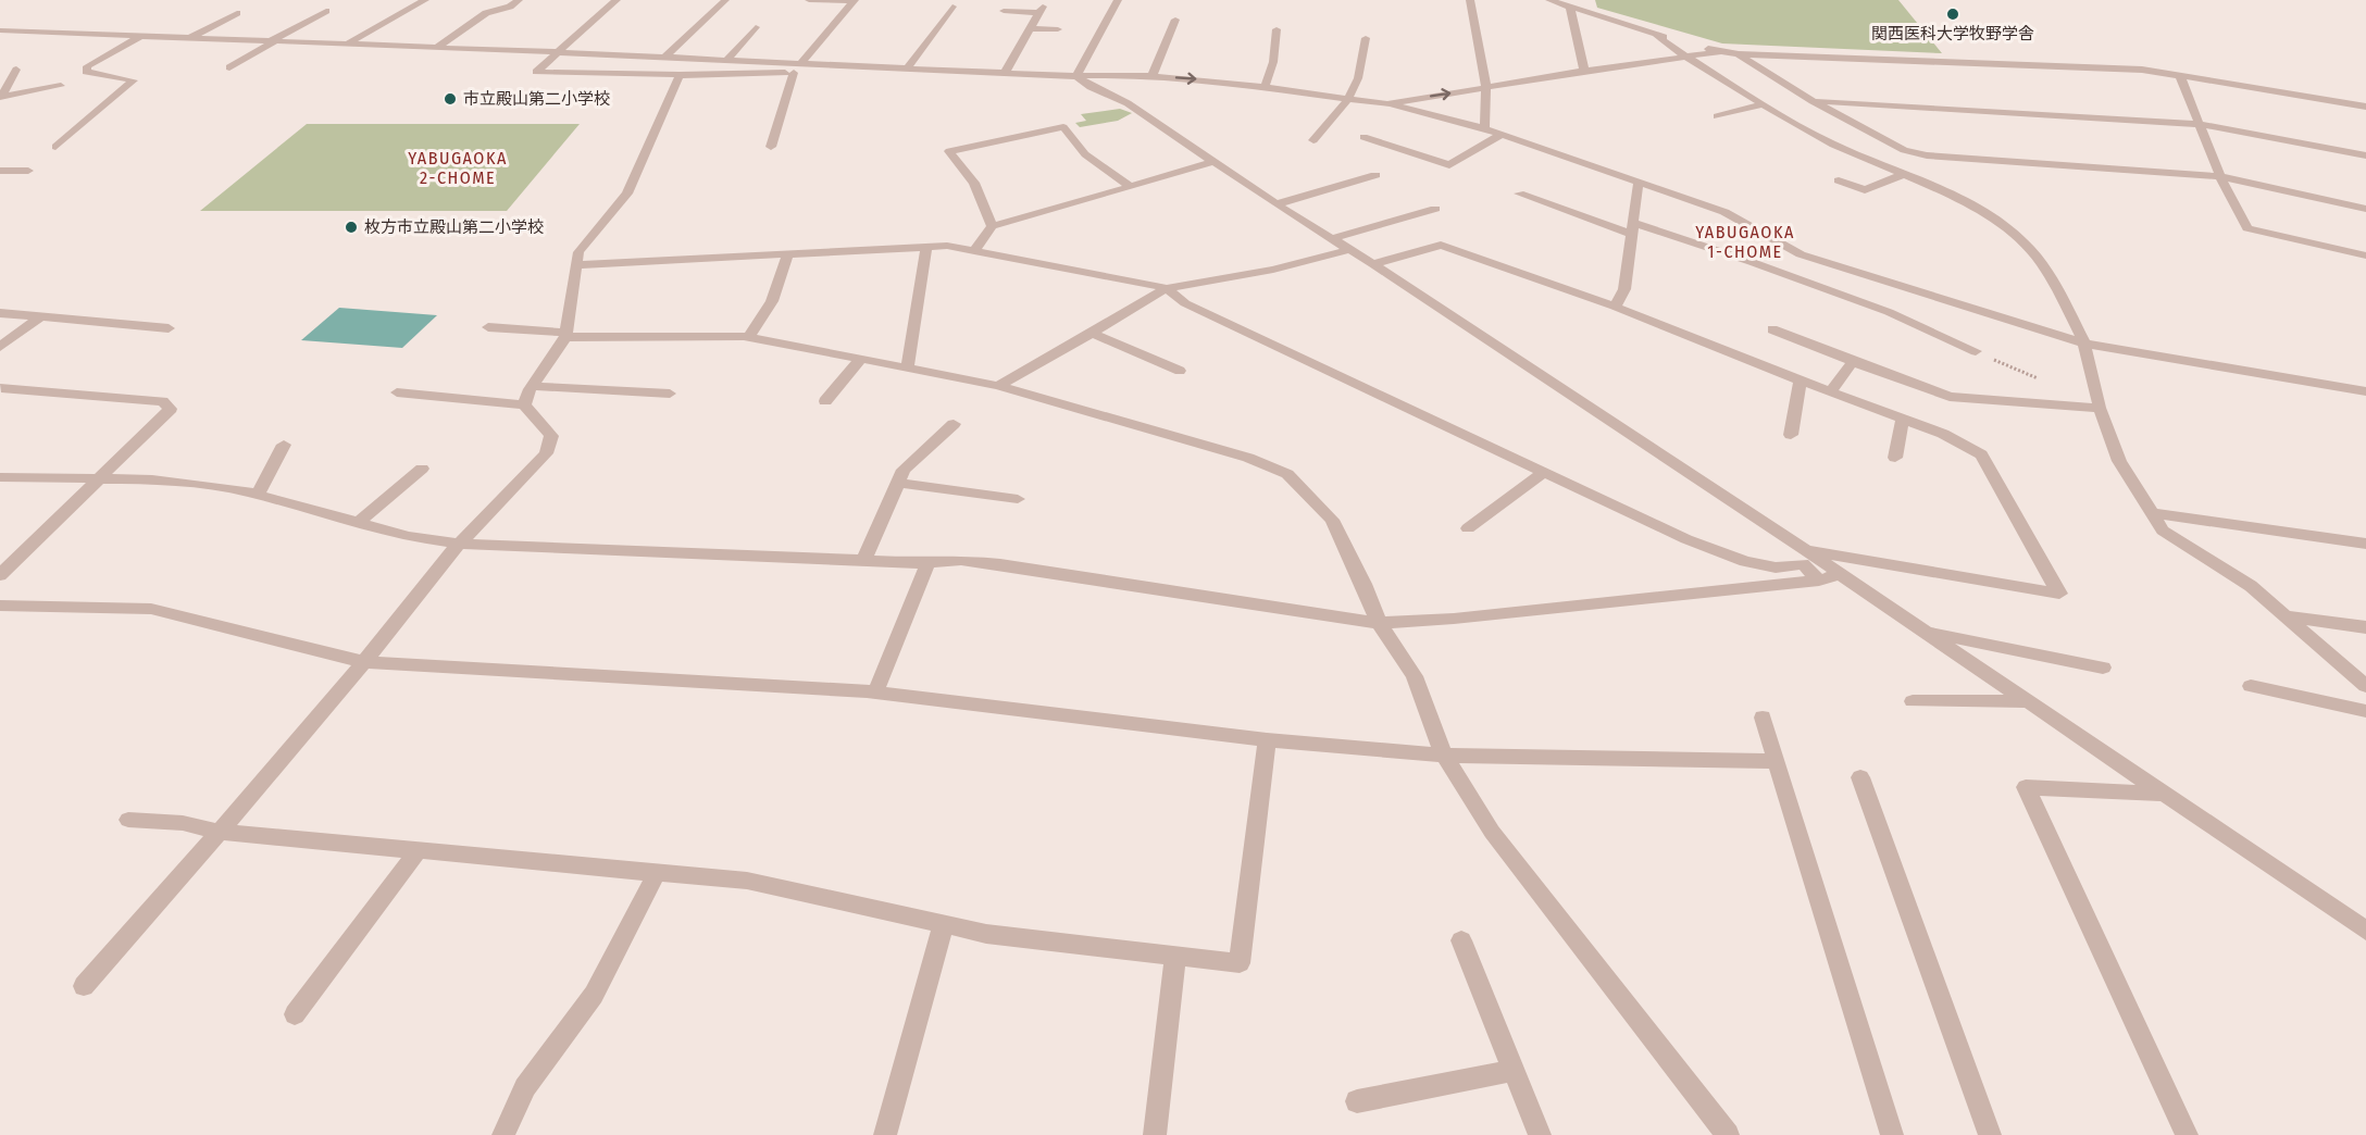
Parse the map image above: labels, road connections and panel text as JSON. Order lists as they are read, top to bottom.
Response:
{
  "districts": ["YABUGAOKA 2-CHOME", "YABUGAOKA 1-CHOME"],
  "places": ["関西医科大学牧野学舎", "市立殿山第二小学校", "枚方市立殿山第二小学校"]
}
